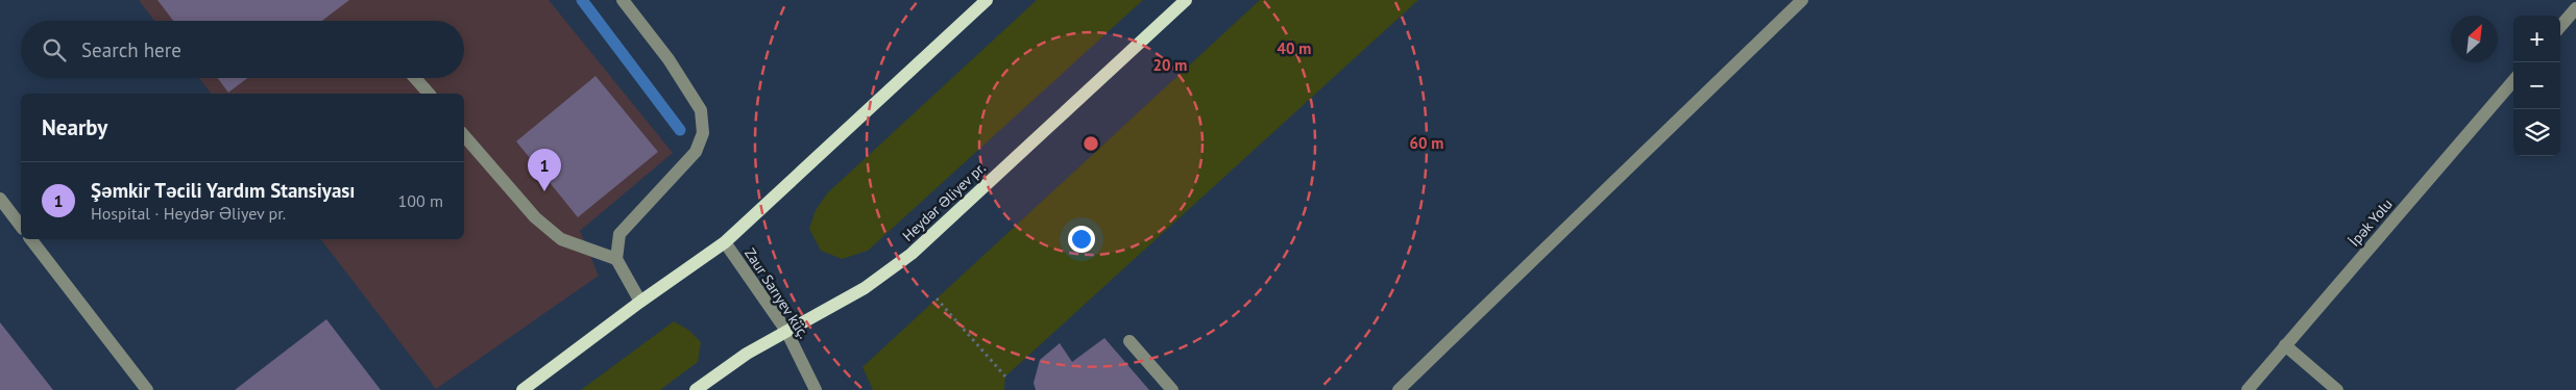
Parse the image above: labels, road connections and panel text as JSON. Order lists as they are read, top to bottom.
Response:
{
  "streets": {
    "main road": ["Heydər Əliyev pr."],
    "street": ["İpək Yolu", "Zaur Sarıyev küç."]
  },
  "crossings": [
    ["Heydər Əliyev pr.", "Zaur Sarıyev küç."]
  ],
  "north": "top right",
  "page": {
    "map_buttons": ["+", "−"],
    "search": "Search here",
    "heading": "Nearby",
    "pins": "1",
    "list": [
      {
        "mark": "1",
        "name": "Şəmkir Təcili Yardım Stansiyası",
        "note": "Hospital · Heydər Əliyev pr.",
        "value": "100 m"
      }
    ]
  },
  "rings": ["40 m", "20 m", "60 m"]
}
